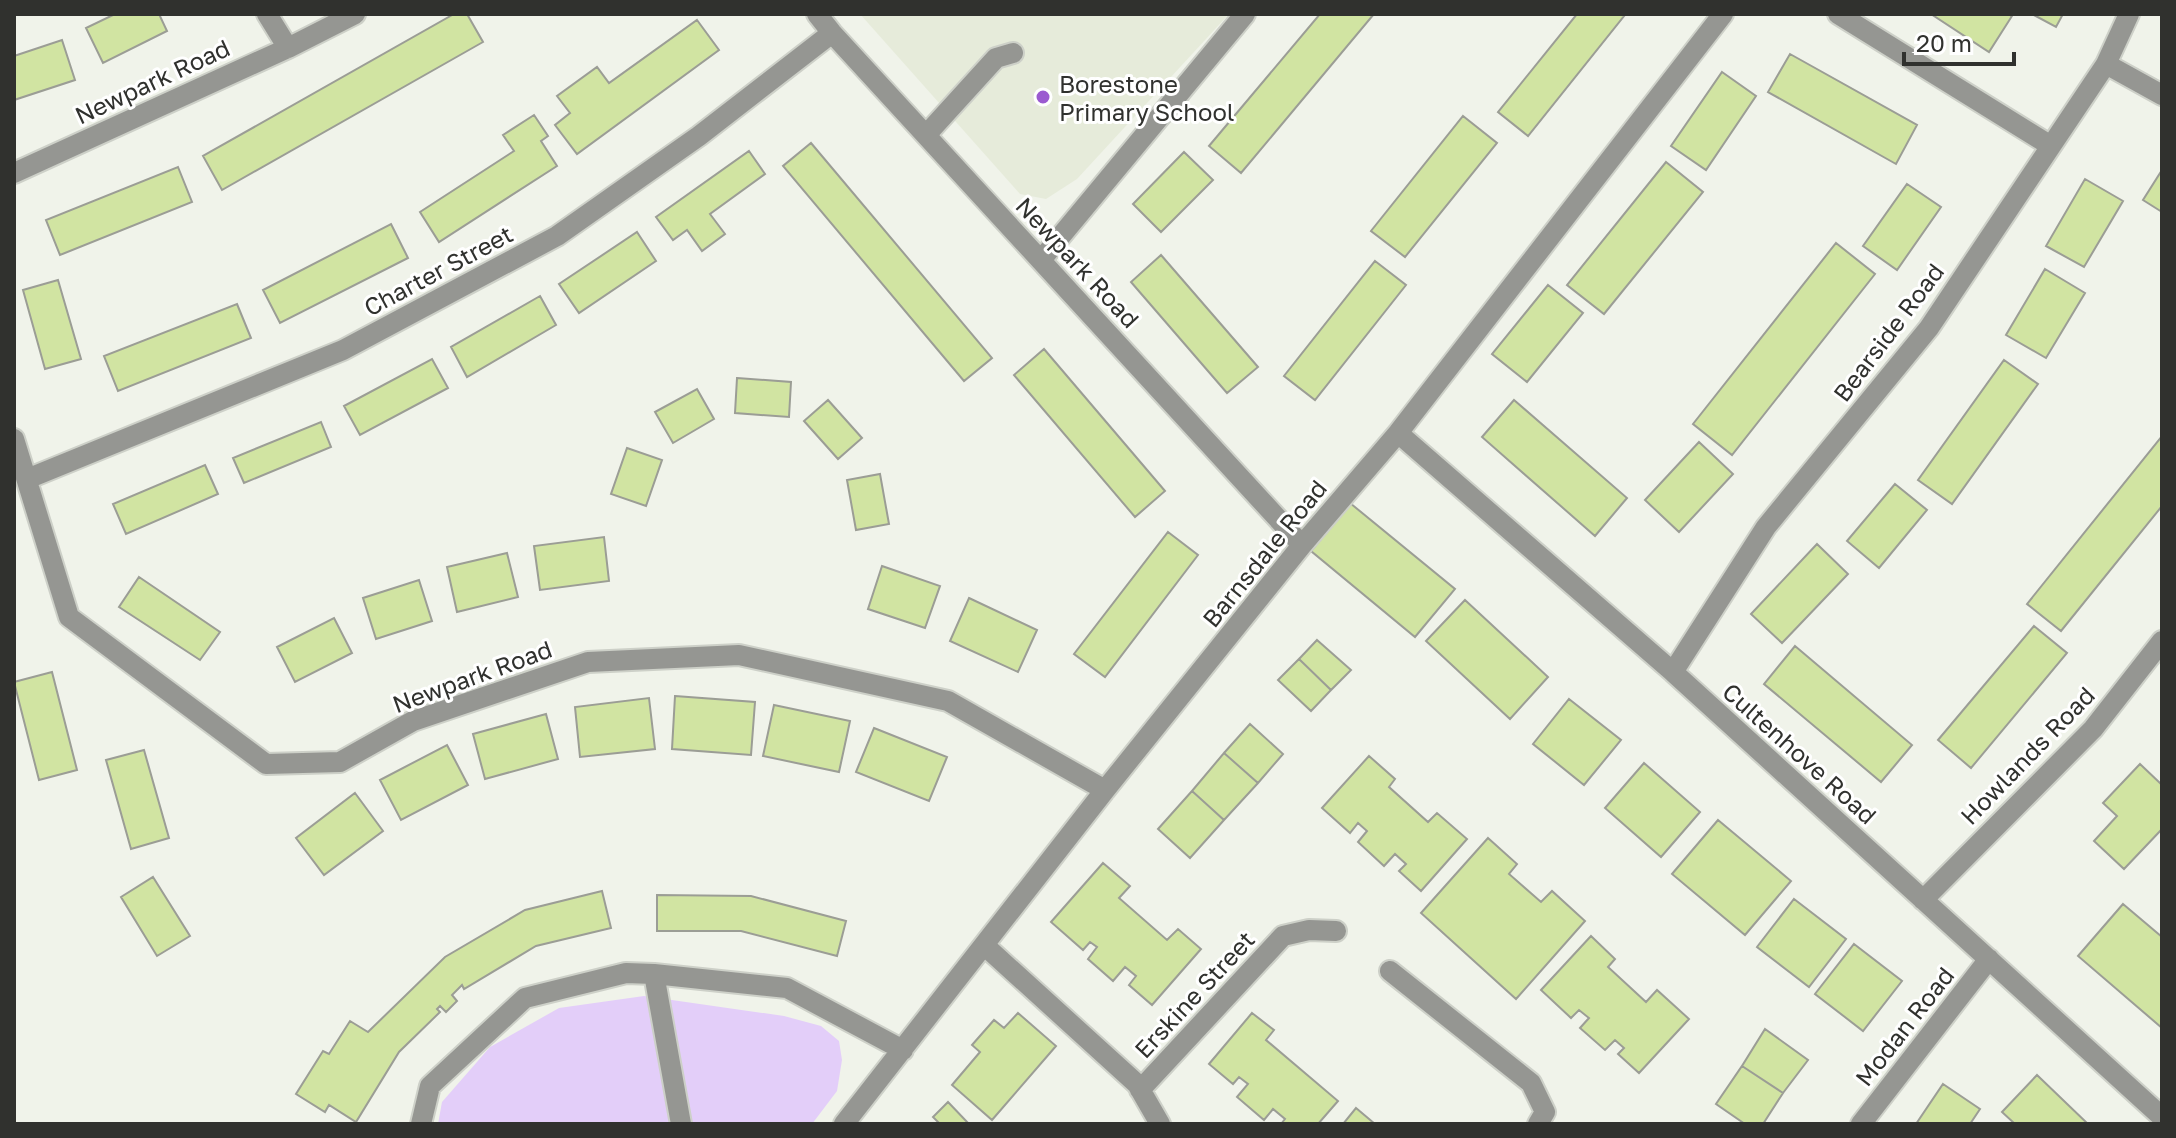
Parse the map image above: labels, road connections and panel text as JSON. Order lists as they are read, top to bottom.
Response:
{
  "streets": {
    "street": [
      "Newpark Road",
      "Charter Street",
      "Bearside Road",
      "Barnsdale Road",
      "Cultenhove Road",
      "Howlands Road",
      "Erskine Street",
      "Modan Road"
    ]
  },
  "crossings": [
    ["Newpark Road", "Charter Street"],
    ["Newpark Road", "Barnsdale Road"],
    ["Bearside Road", "Cultenhove Road"],
    ["Barnsdale Road", "Cultenhove Road"],
    ["Barnsdale Road", "Erskine Street"],
    ["Cultenhove Road", "Howlands Road"],
    ["Cultenhove Road", "Modan Road"]
  ],
  "places": ["Borestone Primary School"],
  "scale_bar": "20 m"
}
